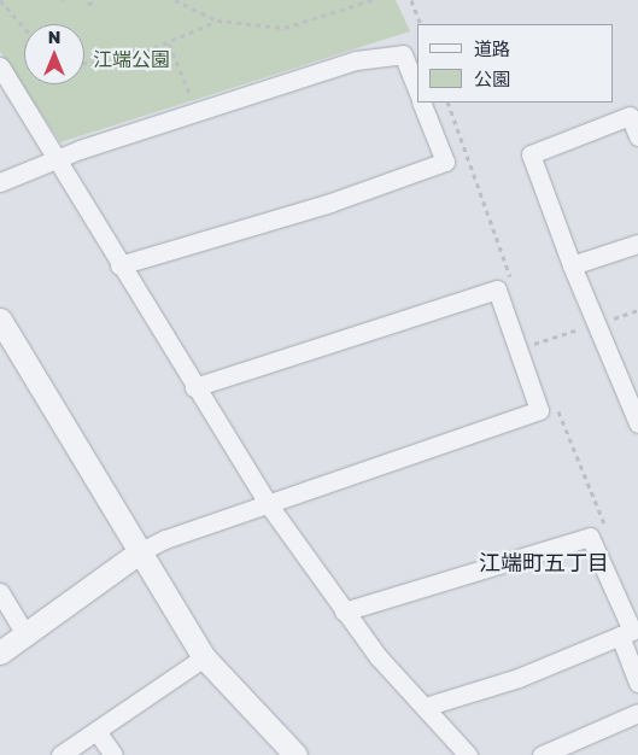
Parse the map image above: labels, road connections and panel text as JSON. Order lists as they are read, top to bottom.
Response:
{
  "districts": ["江端町五丁目"],
  "parks": ["江端公園"],
  "legend": ["道路", "公園"],
  "north": "top"
}
